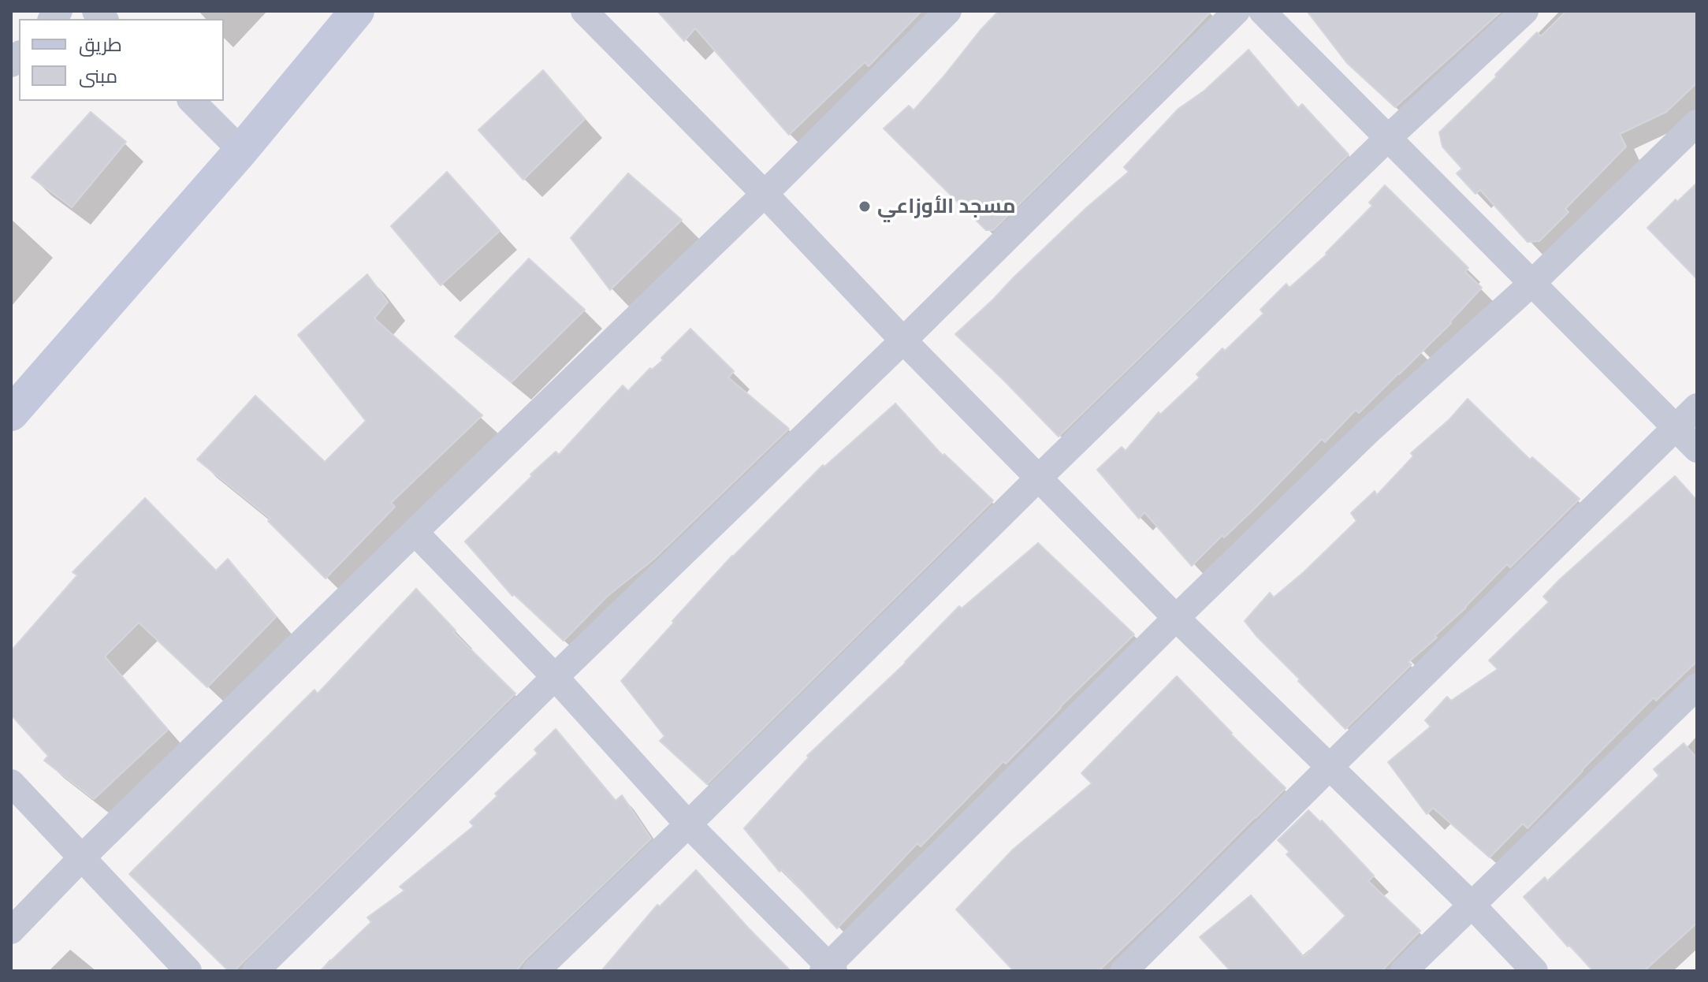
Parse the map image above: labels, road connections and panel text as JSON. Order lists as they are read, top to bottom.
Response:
{
  "places": ["مسجد الأوزاعي"],
  "legend": ["طريق", "مبنى"]
}
